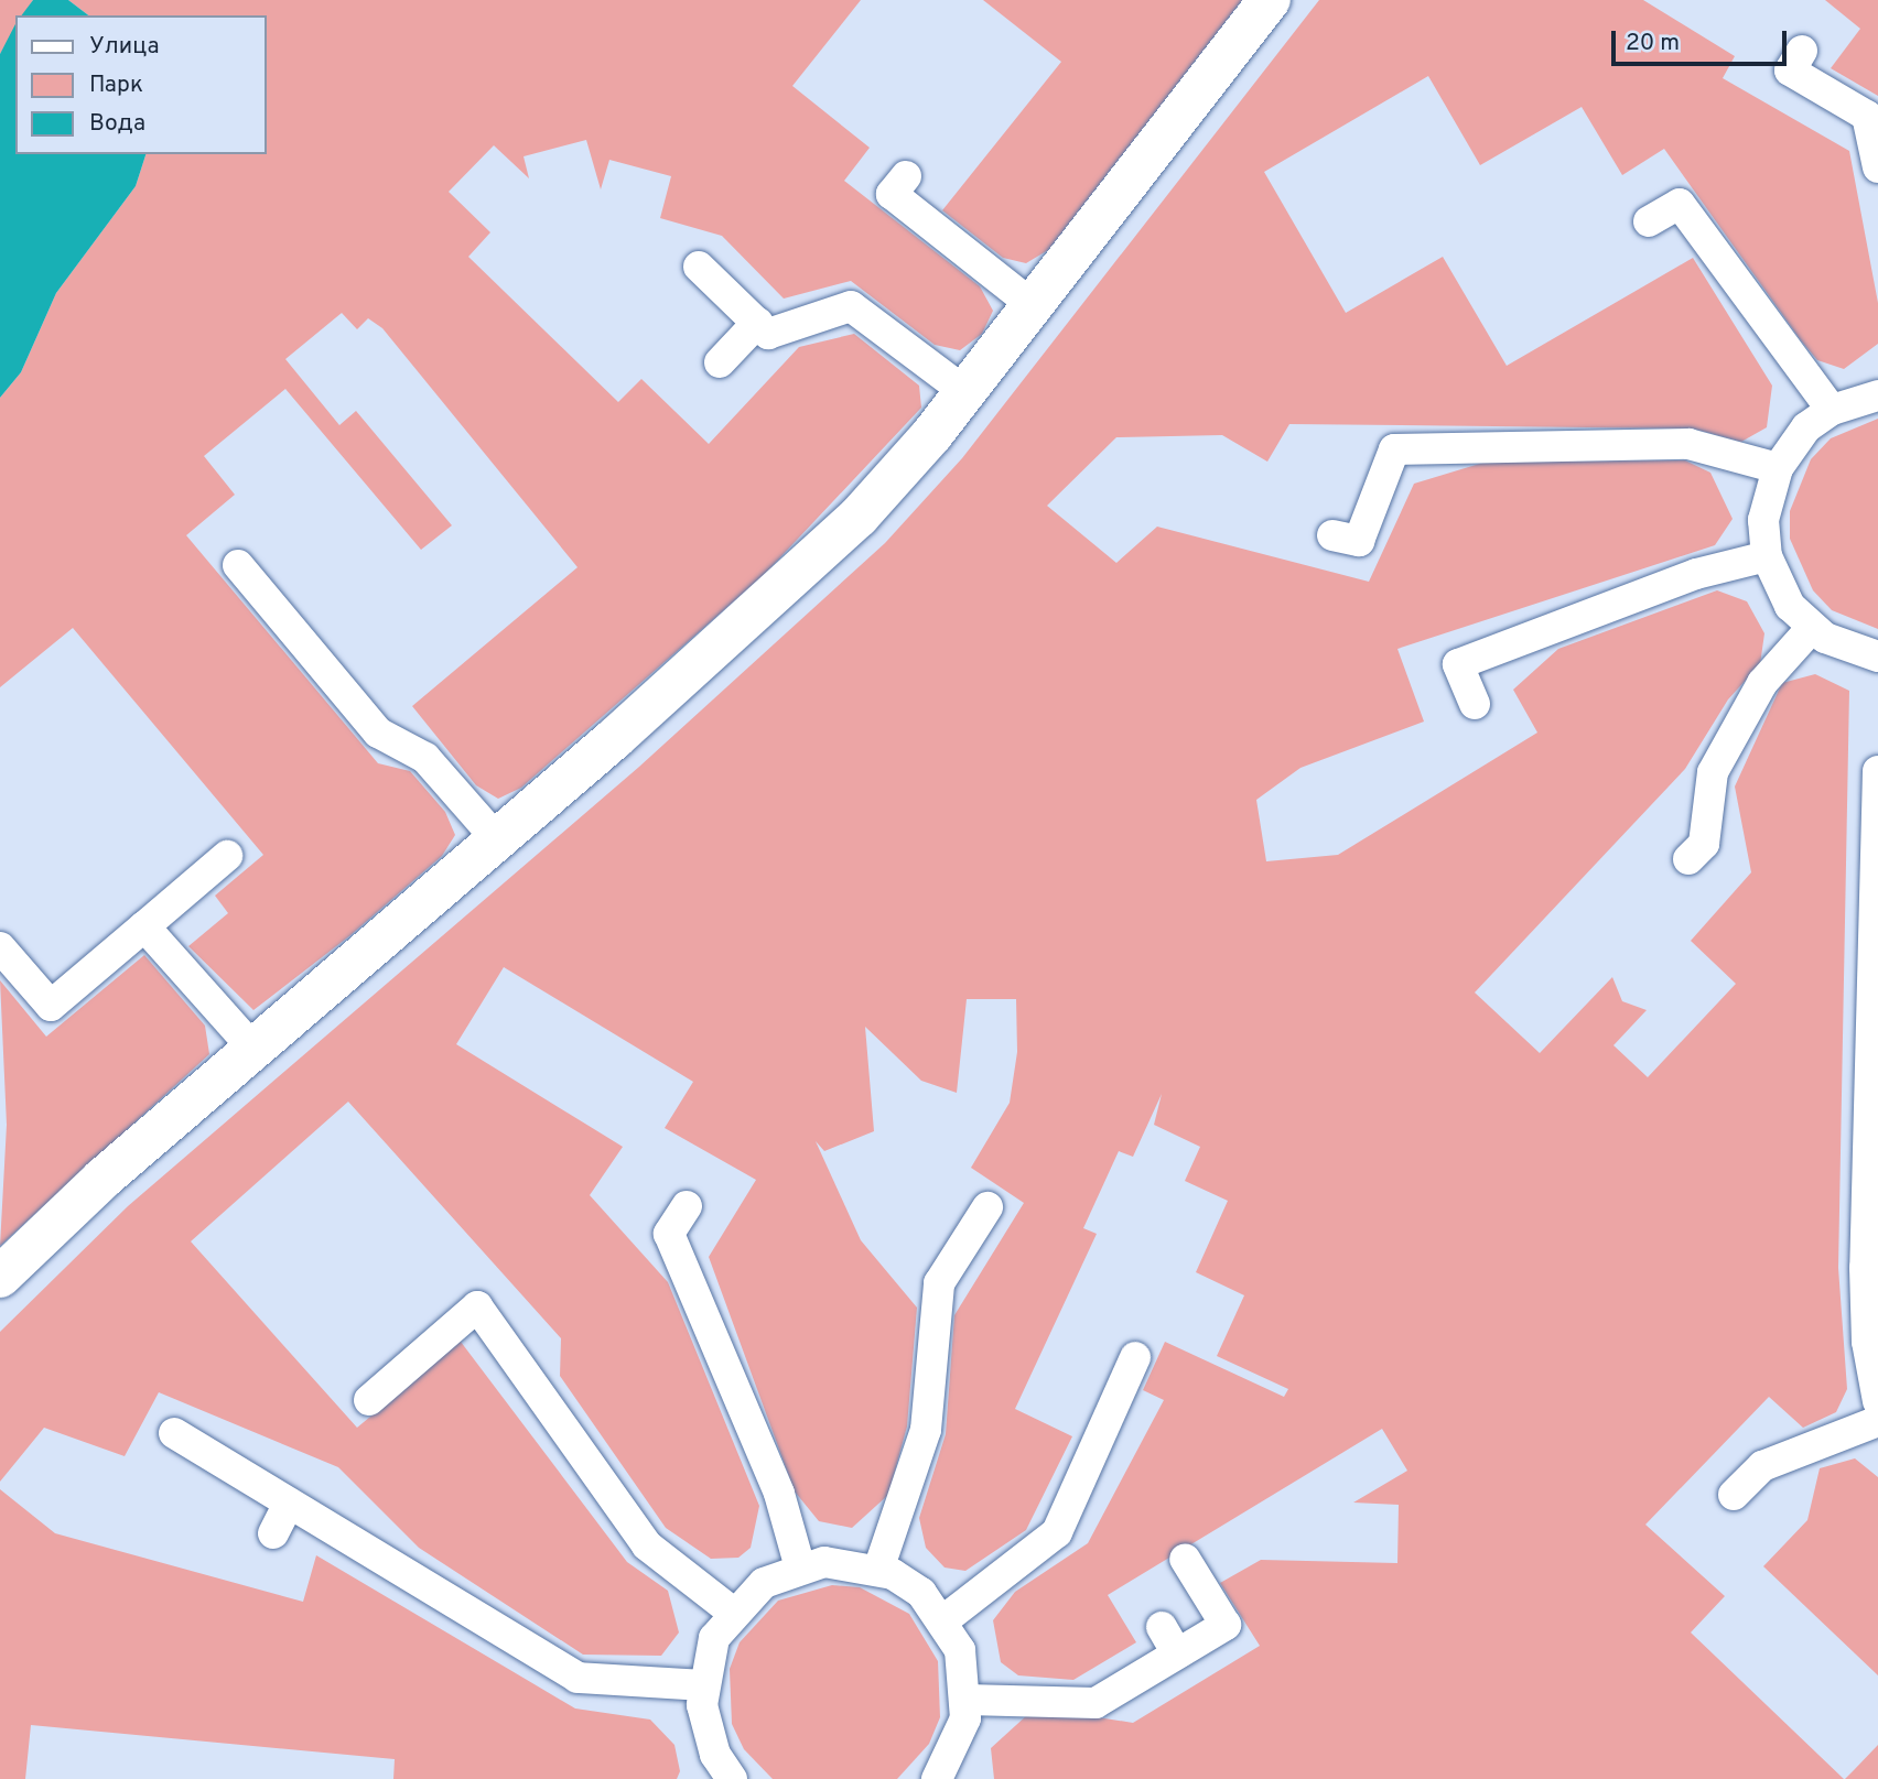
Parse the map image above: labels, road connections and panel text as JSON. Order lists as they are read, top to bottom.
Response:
{
  "legend": ["Улица", "Парк", "Вода"],
  "scale_bar": "20 m"
}
